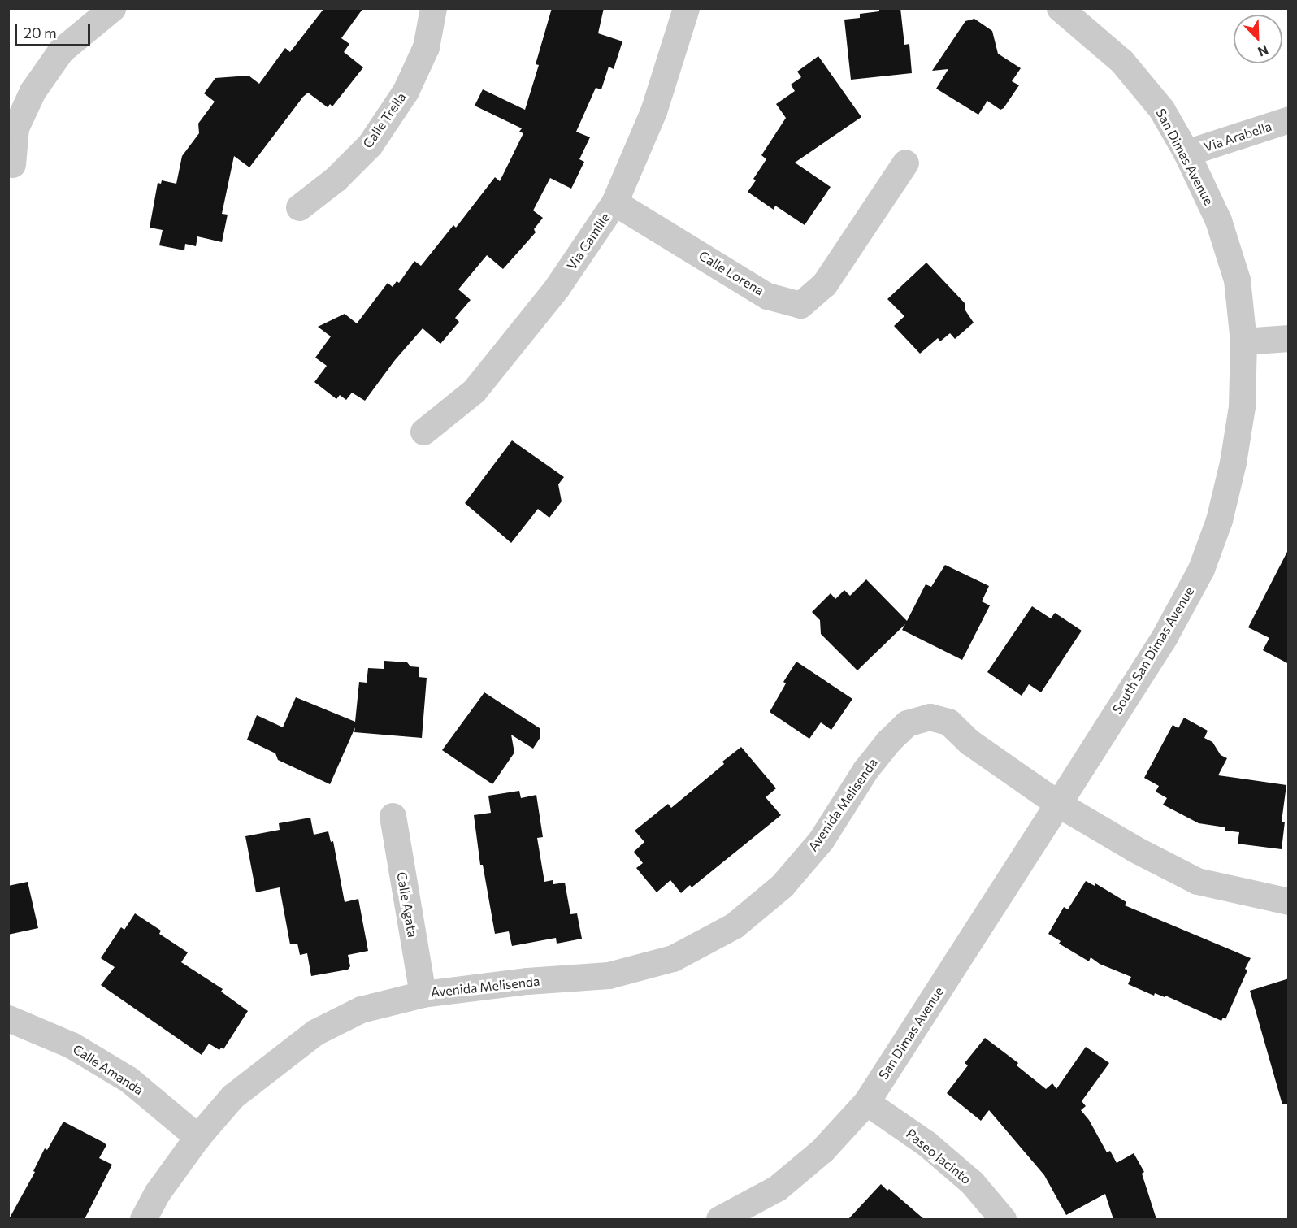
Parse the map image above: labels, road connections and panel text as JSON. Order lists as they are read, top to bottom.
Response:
{
  "streets": {
    "street": [
      "Calle Trella",
      "Via Arabella",
      "San Dimas Avenue",
      "Via Camille",
      "Calle Lorena",
      "South San Dimas Avenue",
      "Avenida Melisenda",
      "Calle Agata",
      "Calle Amanda",
      "Paseo Jacinto"
    ]
  },
  "crossings": [
    ["Via Arabella", "San Dimas Avenue"],
    ["San Dimas Avenue", "South San Dimas Avenue"],
    ["San Dimas Avenue", "Avenida Melisenda"],
    ["San Dimas Avenue", "Paseo Jacinto"],
    ["Via Camille", "Calle Lorena"],
    ["South San Dimas Avenue", "Avenida Melisenda"],
    ["Avenida Melisenda", "Calle Agata"],
    ["Avenida Melisenda", "Calle Amanda"]
  ],
  "scale_bar": "20 m",
  "north": "bottom right"
}
